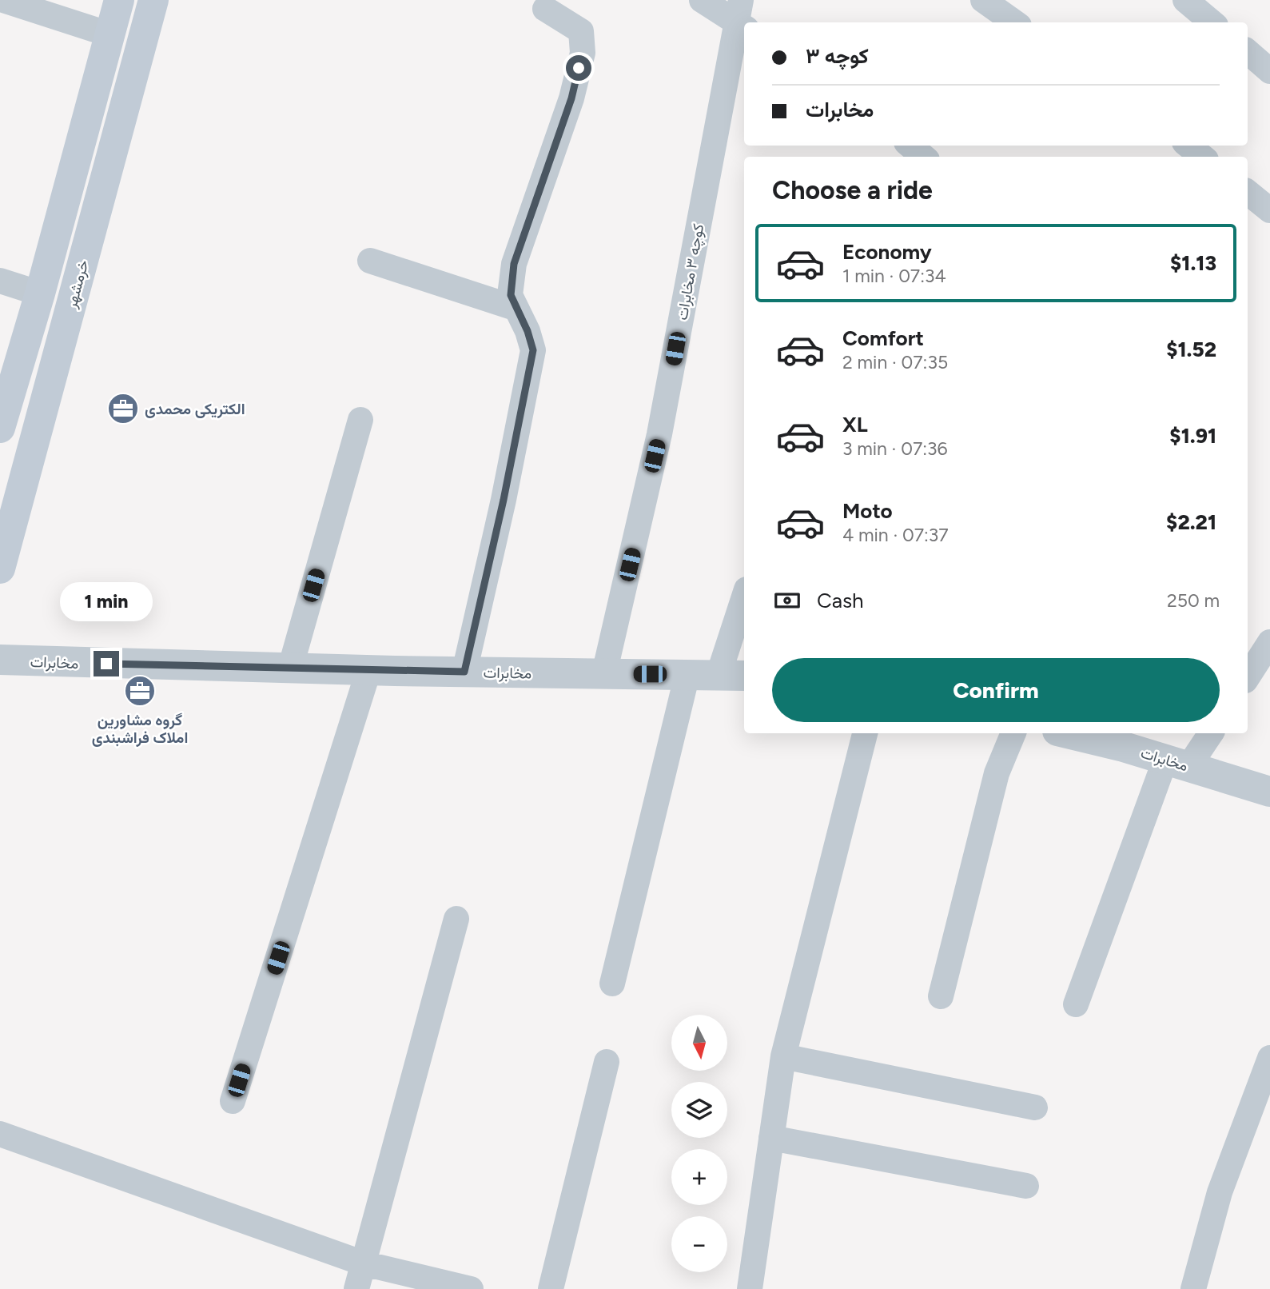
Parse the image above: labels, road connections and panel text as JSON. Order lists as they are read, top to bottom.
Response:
{
  "streets": {
    "main road": ["خرمشهر"],
    "street": ["کوچه ۳ مخابرات", "مخابرات"]
  },
  "crossings": [
    ["کوچه ۳ مخابرات", "مخابرات"]
  ],
  "places": {
    "office": ["الکتریکی محمدی", "گروه مشاورین املاک فراشبندی"]
  },
  "north": "bottom",
  "page": {
    "banner": ["کوچه ۳", "مخابرات"],
    "heading": "Choose a ride",
    "list": [
      {
        "name": "Economy",
        "note": "1 min · 07:34",
        "value": "$1.13"
      },
      {
        "name": "Comfort",
        "note": "2 min · 07:35",
        "value": "$1.52"
      },
      {
        "name": "XL",
        "note": "3 min · 07:36",
        "value": "$1.91"
      },
      {
        "name": "Moto",
        "note": "4 min · 07:37",
        "value": "$2.21"
      }
    ],
    "pay": ["Cash", "250 m"],
    "bubble": "1 min",
    "buttons": "Confirm",
    "map_buttons": ["+", "−"]
  }
}
